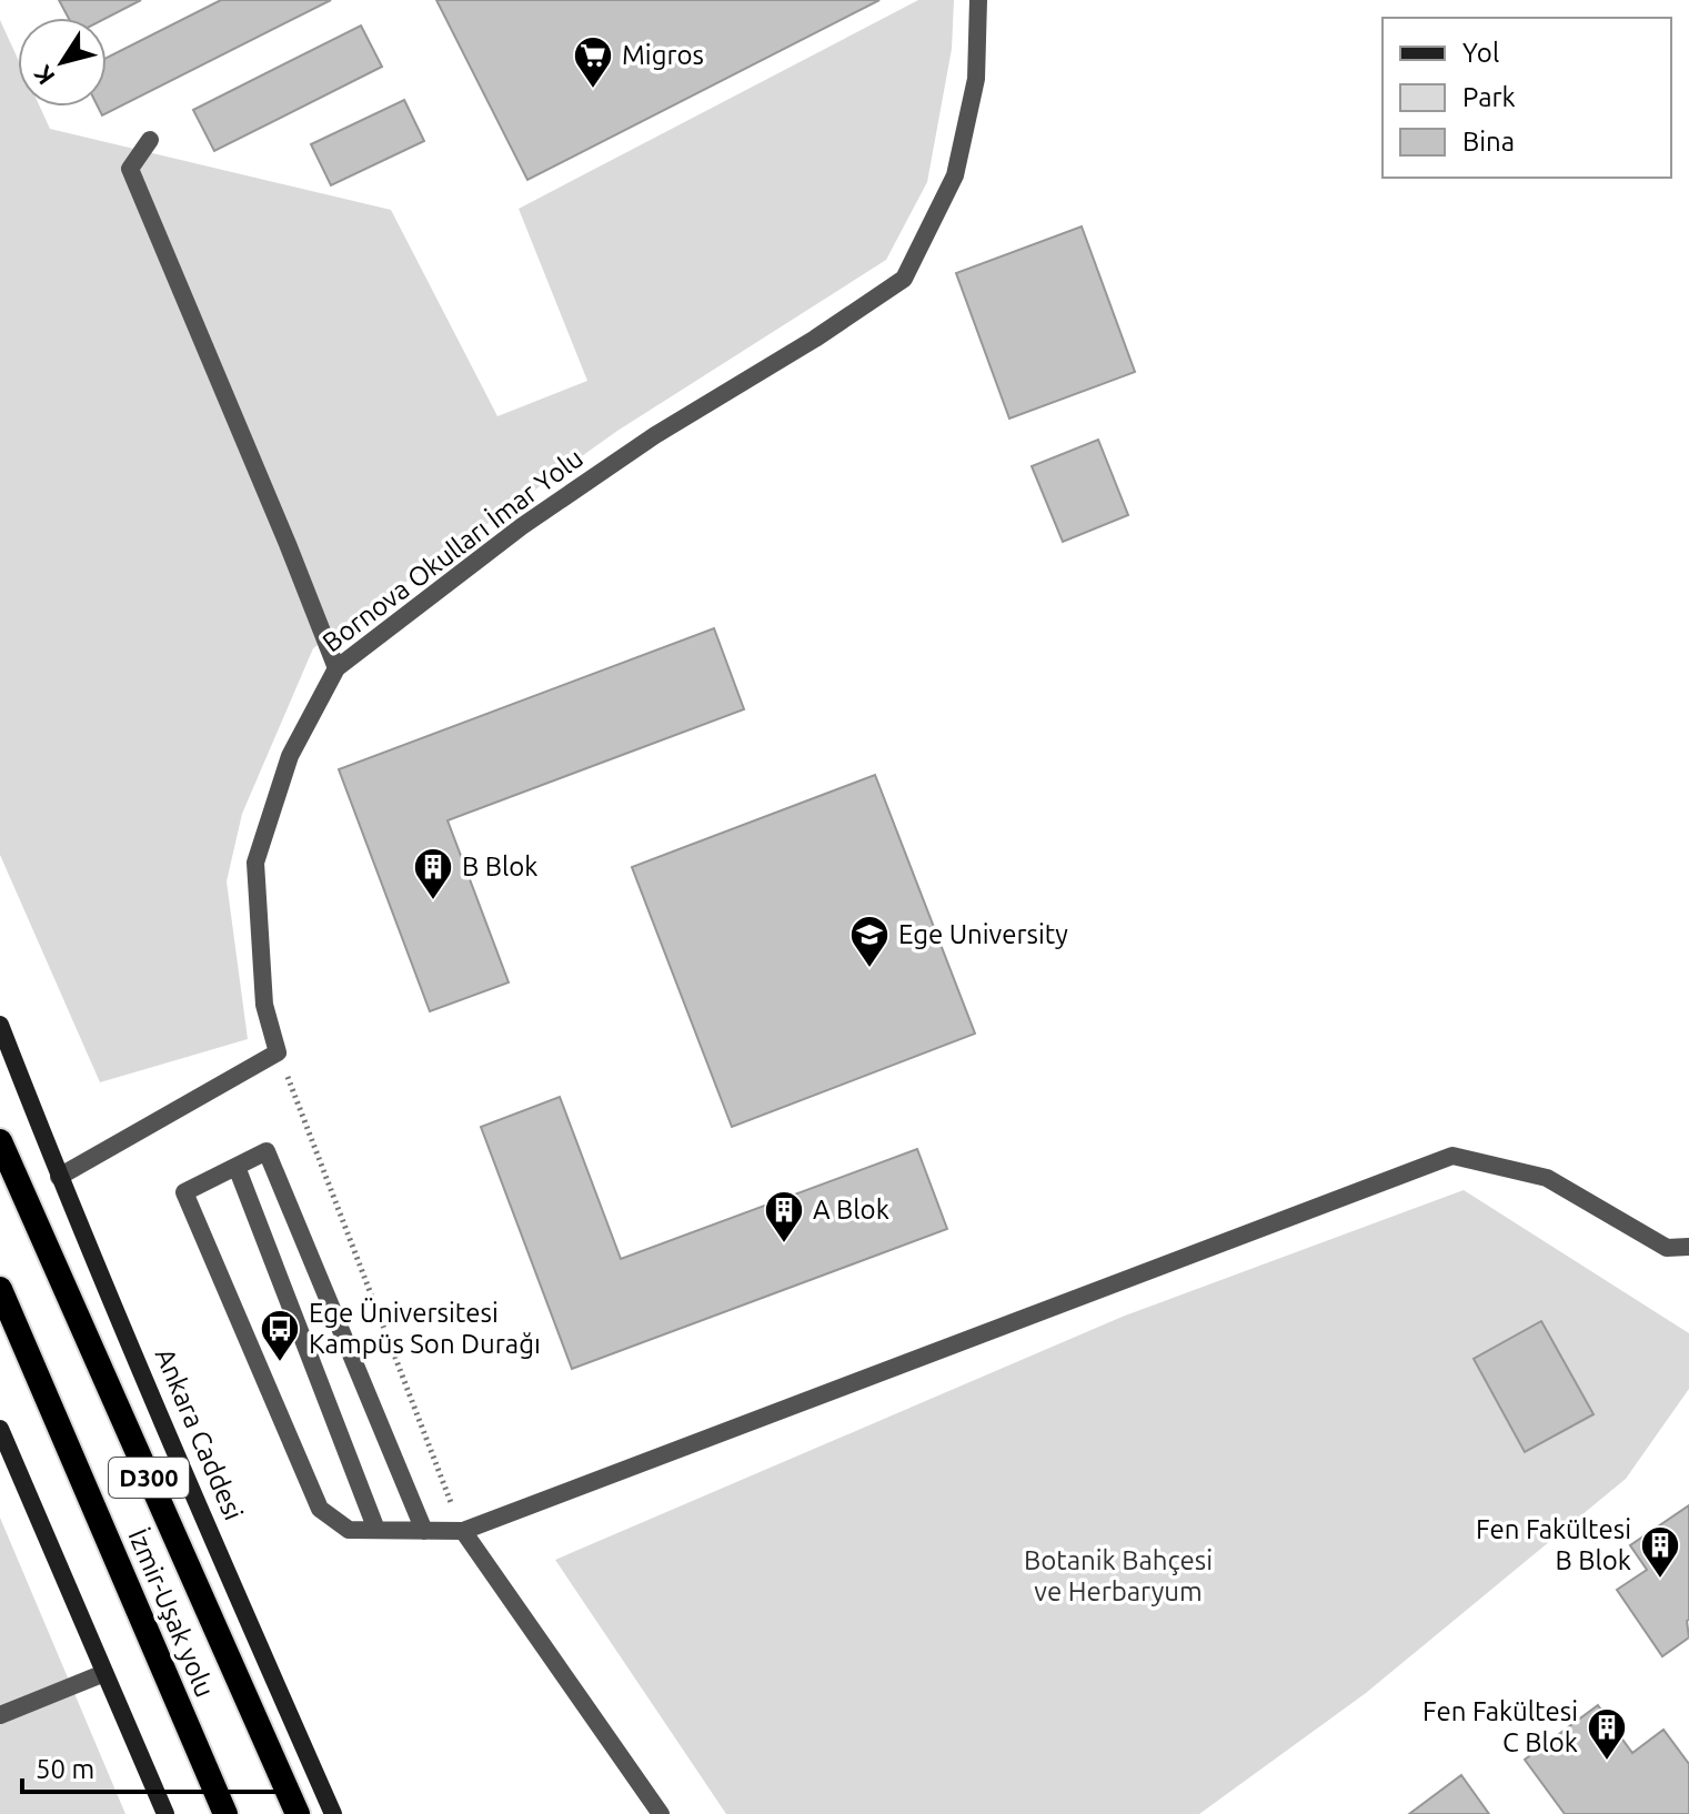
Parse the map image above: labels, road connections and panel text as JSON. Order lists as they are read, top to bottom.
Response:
{
  "streets": {
    "highway": ["D300", "İzmir-Uşak yolu"],
    "main road": ["Ankara Caddesi"],
    "street": ["Bornova Okulları İmar Yolu"]
  },
  "parks": ["Botanik Bahçesi ve Herbaryum"],
  "places": {
    "supermarket": ["Migros"],
    "building": [
      "B Blok",
      "A Blok",
      "Fen Fakültesi B Blok",
      "Fen Fakültesi C Blok"
    ],
    "school or university": ["Ege University"],
    "bus stop": ["Ege Üniversitesi Kampüs Son Durağı"]
  },
  "legend": ["Yol", "Park", "Bina"],
  "scale_bar": "50 m",
  "north": "bottom left"
}
